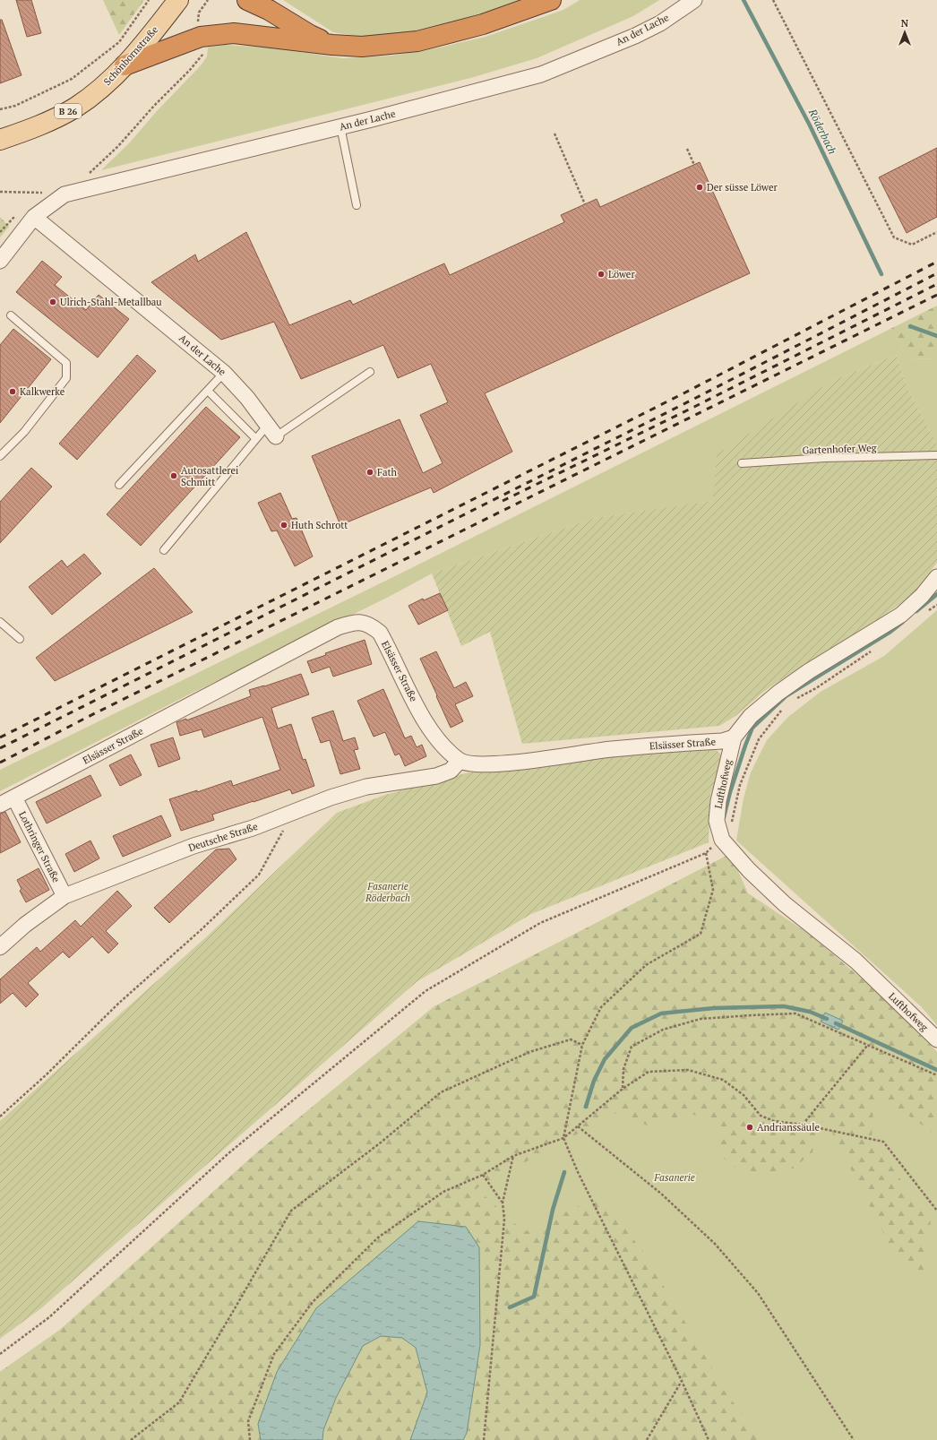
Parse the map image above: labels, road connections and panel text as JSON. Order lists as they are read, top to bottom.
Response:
{
  "streets": {
    "main road": ["Schönbornstraße", "B 26"],
    "street": [
      "An der Lache",
      "Elsässer Straße",
      "Lufthofweg",
      "Deutsche Straße",
      "Lothringer Straße"
    ],
    "lane": ["Gartenhofer Weg"]
  },
  "crossings": [
    ["Elsässer Straße", "Lufthofweg"],
    ["Elsässer Straße", "Deutsche Straße"],
    ["Elsässer Straße", "Lothringer Straße"],
    ["Deutsche Straße", "Lothringer Straße"]
  ],
  "water": ["Röderbach"],
  "parks": ["Fasanerie Röderbach", "Fasanerie"],
  "places": [
    "Der süsse Löwer",
    "Löwer",
    "Ulrich-Stahl-Metallbau",
    "Kalkwerke",
    "Fath",
    "Autosattlerei Schmitt",
    "Huth Schrott",
    "Andrianssäule"
  ],
  "north": "top"
}
